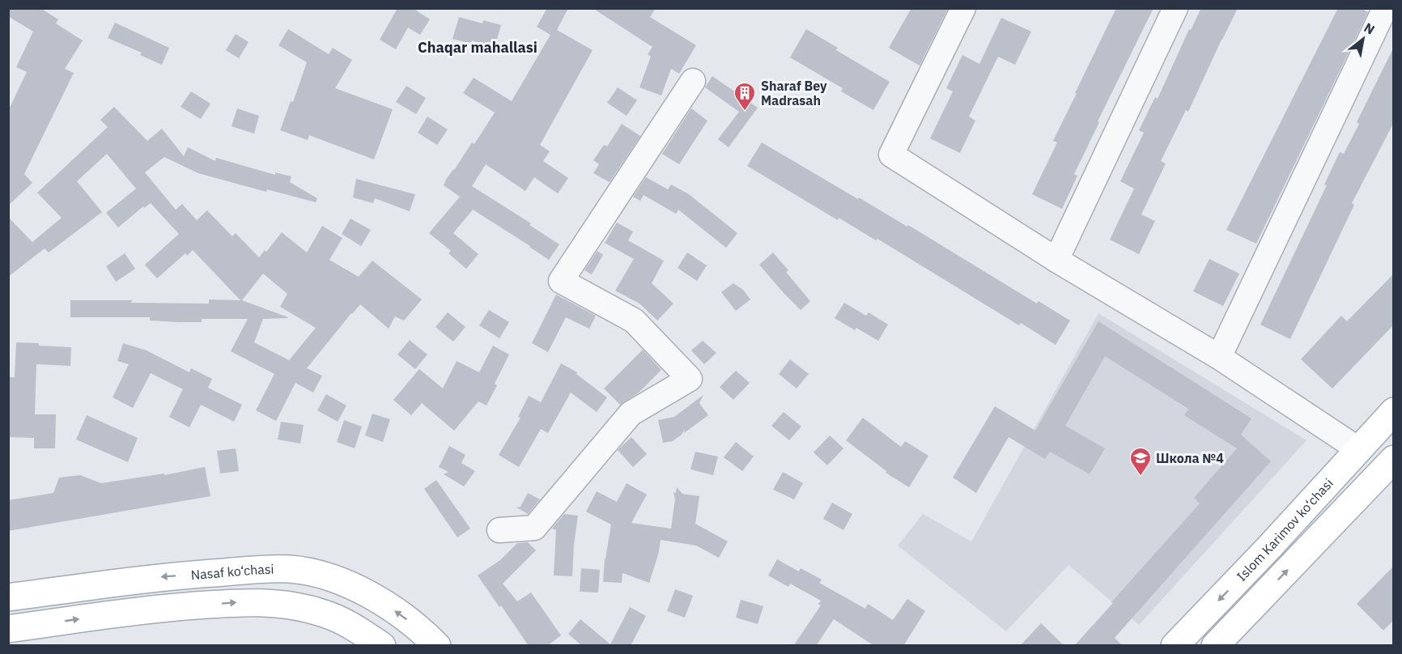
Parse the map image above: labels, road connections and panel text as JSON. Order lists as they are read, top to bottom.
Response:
{
  "streets": {
    "main road": ["Islom Karimov ko‘chasi", "Nasaf ko‘chasi"]
  },
  "districts": ["Chaqar mahallasi"],
  "places": {
    "building": ["Sharaf Bey Madrasah"],
    "school or university": ["Школа №4"]
  },
  "north": "top right"
}
